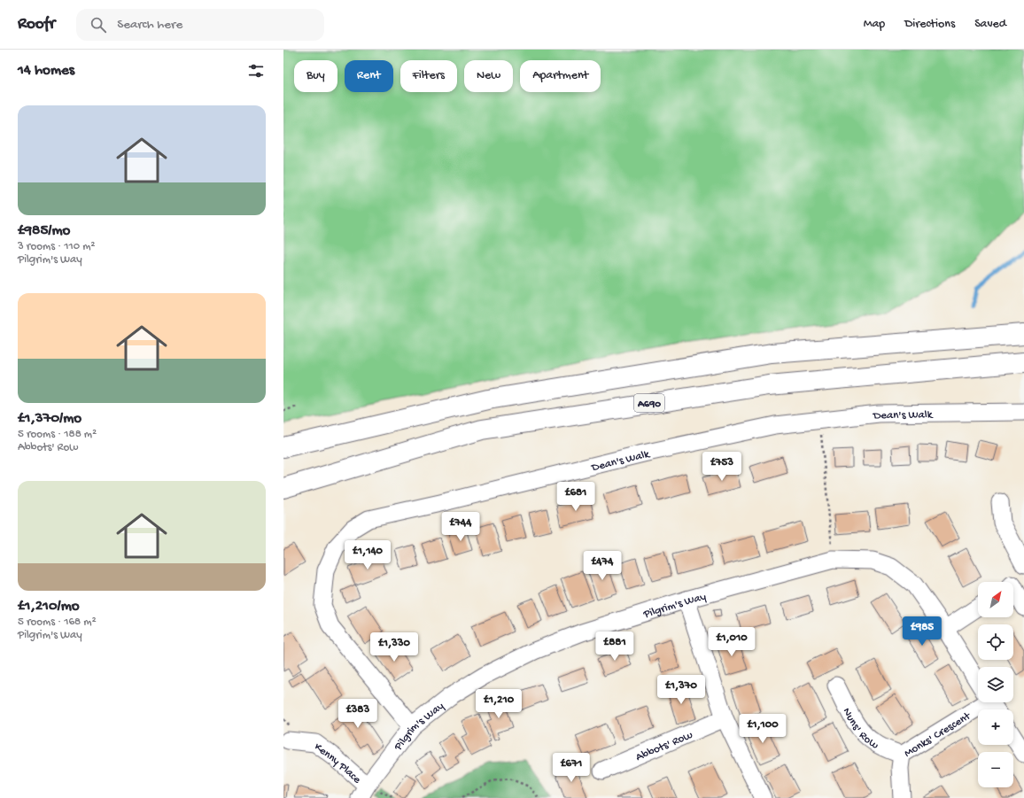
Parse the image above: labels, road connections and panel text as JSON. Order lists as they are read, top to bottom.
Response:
{
  "streets": {
    "highway": ["A690"],
    "street": [
      "Dean's Walk",
      "Pilgrim's Way",
      "Nuns' Row",
      "Monks' Crescent",
      "Abbots' Row",
      "Kenny Place"
    ]
  },
  "crossings": [
    ["Dean's Walk", "Pilgrim's Way"],
    ["Pilgrim's Way", "Kenny Place"],
    ["Nuns' Row", "Monks' Crescent"]
  ],
  "north": "top right",
  "page": {
    "header": "Roofr",
    "search": "Search here",
    "nav": ["Map", "Directions", "Saved"],
    "heading": "14 homes",
    "chip": [
      "Buy",
      "Rent",
      "Filters",
      "New",
      "Apartment"
    ],
    "list": [
      {
        "name": "£985/mo",
        "note": "3 rooms · 110 m² · Pilgrim's Way"
      },
      {
        "name": "£1,370/mo",
        "note": "5 rooms · 188 m² · Abbots' Row"
      },
      {
        "name": "£1,210/mo",
        "note": "5 rooms · 168 m² · Pilgrim's Way"
      }
    ],
    "price": [
      "£753",
      "£681",
      "£744",
      "£1,140",
      "£474",
      "£985",
      "£1,010",
      "£881",
      "£1,330",
      "£1,370",
      "£1,210",
      "£383",
      "£1,100",
      "£671"
    ],
    "map_buttons": ["+", "−"]
  }
}
